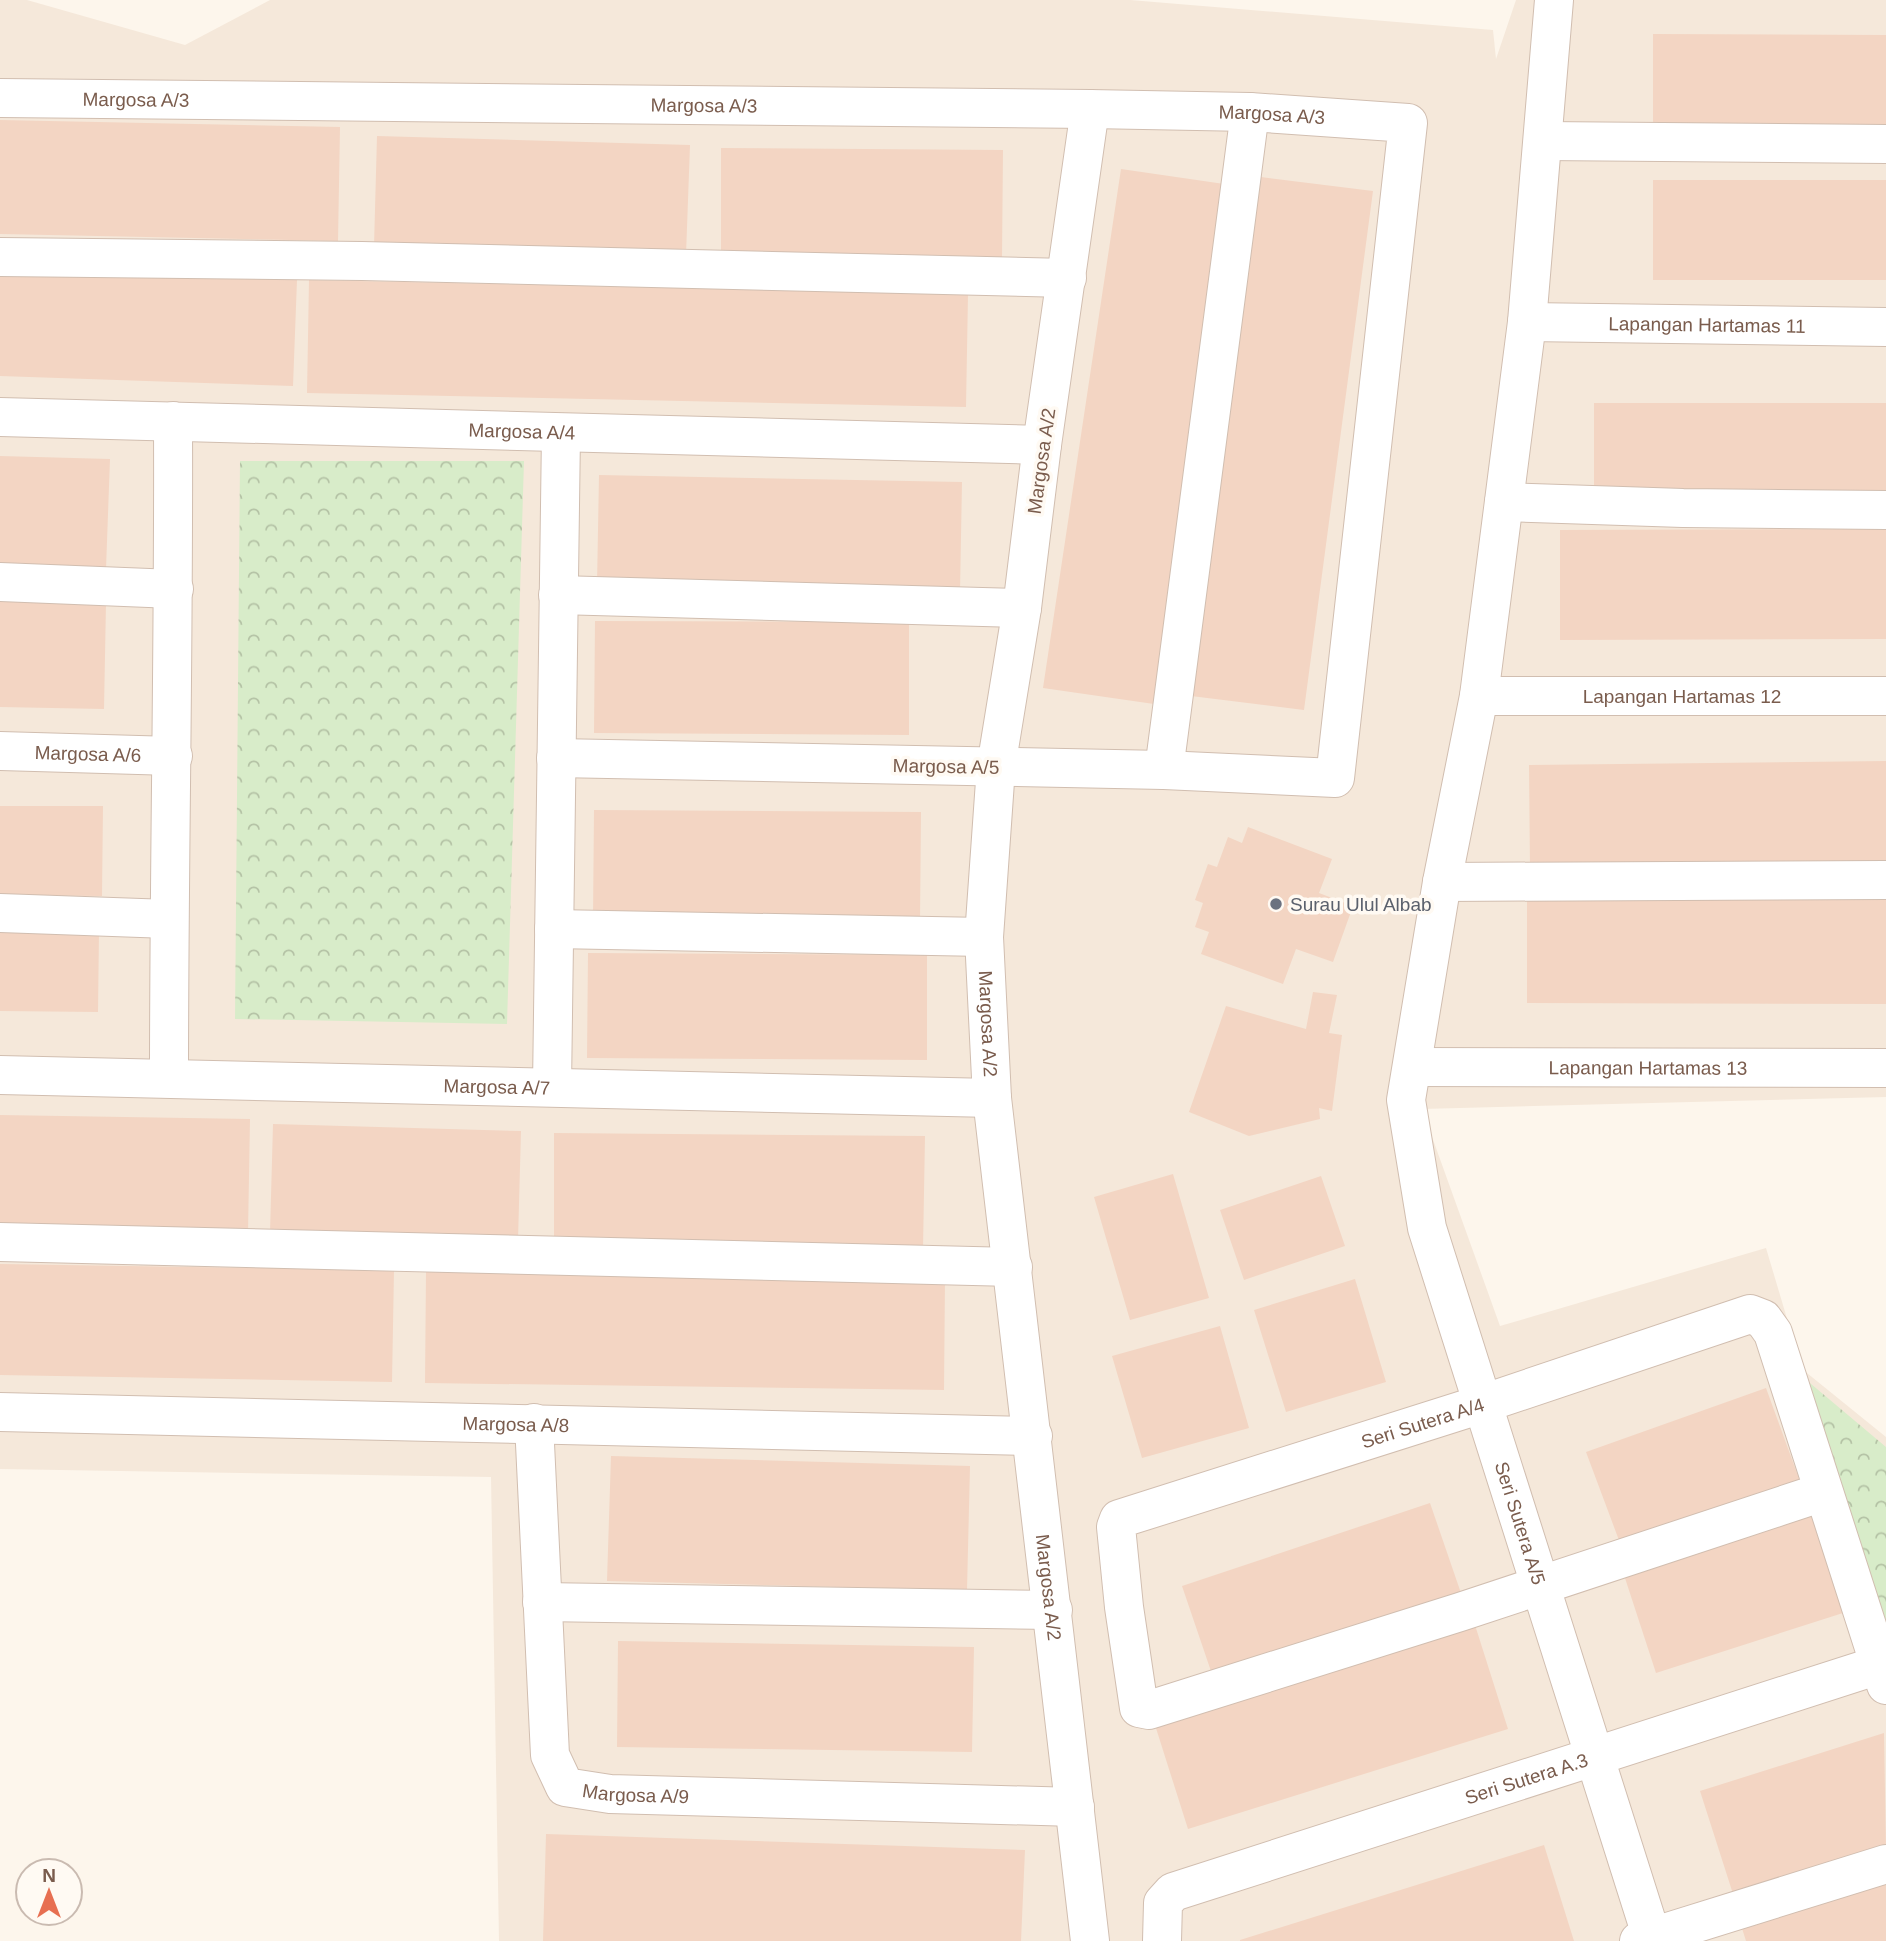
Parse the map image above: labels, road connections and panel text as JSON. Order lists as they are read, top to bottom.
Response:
{
  "streets": {
    "street": [
      "Margosa A/3",
      "Lapangan Hartamas 11",
      "Margosa A/4",
      "Margosa A/2",
      "Lapangan Hartamas 12",
      "Margosa A/6",
      "Margosa A/5",
      "Lapangan Hartamas 13",
      "Margosa A/7",
      "Margosa A/8",
      "Seri Sutera A/4",
      "Seri Sutera A/5",
      "Seri Sutera A.3",
      "Margosa A/9"
    ]
  },
  "crossings": [
    ["Margosa A/3", "Margosa A/2"],
    ["Margosa A/3", "Margosa A/5"],
    ["Lapangan Hartamas 11", "Seri Sutera A/5"],
    ["Margosa A/4", "Margosa A/2"],
    ["Margosa A/2", "Margosa A/5"],
    ["Margosa A/2", "Margosa A/7"],
    ["Margosa A/2", "Margosa A/8"],
    ["Margosa A/2", "Margosa A/9"],
    ["Lapangan Hartamas 12", "Seri Sutera A/5"],
    ["Lapangan Hartamas 13", "Seri Sutera A/5"],
    ["Margosa A/8", "Margosa A/9"],
    ["Seri Sutera A/4", "Seri Sutera A/5"],
    ["Seri Sutera A/5", "Seri Sutera A.3"]
  ],
  "places": ["Surau Ulul Albab"],
  "north": "top"
}
